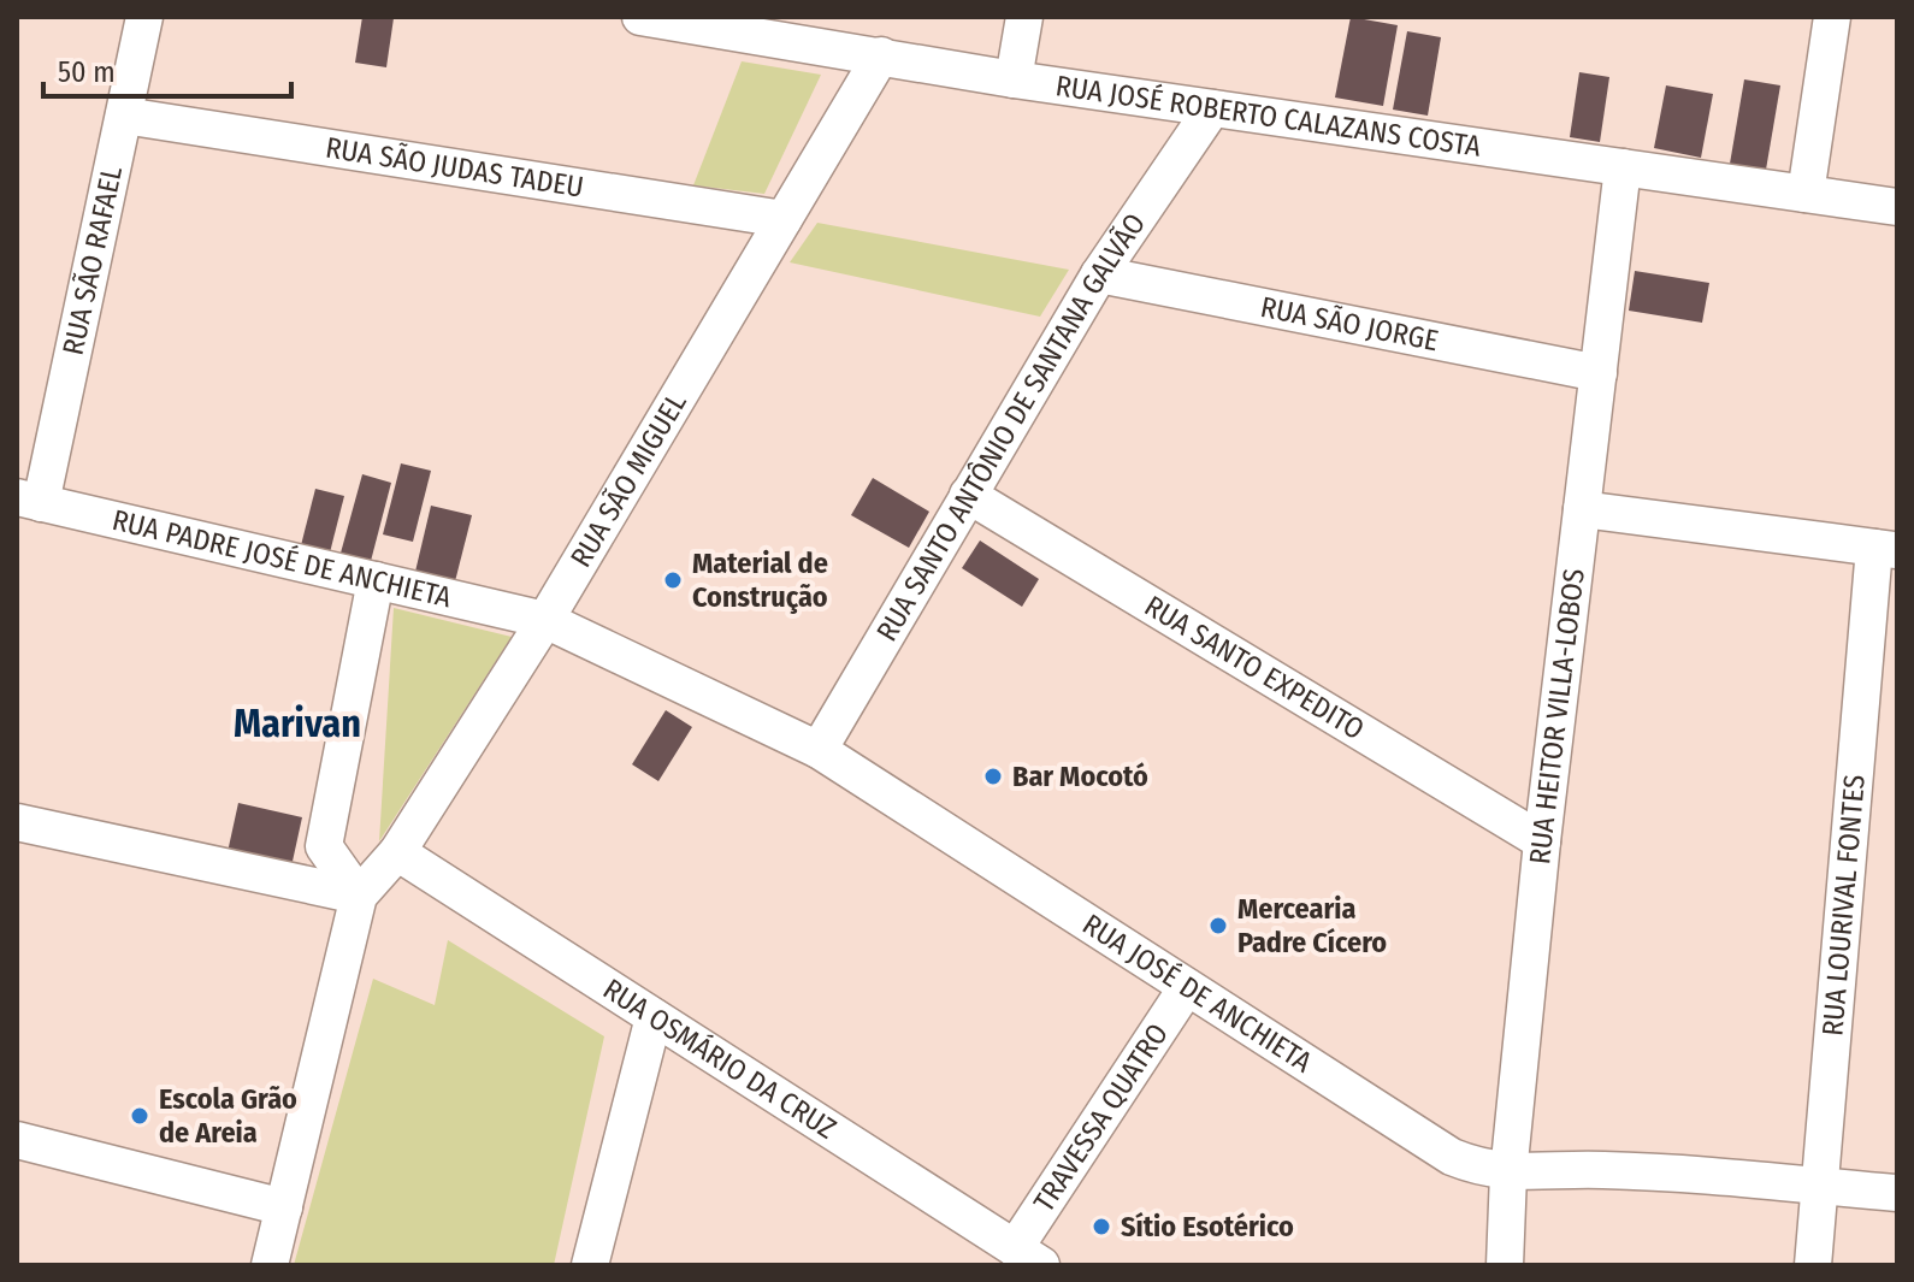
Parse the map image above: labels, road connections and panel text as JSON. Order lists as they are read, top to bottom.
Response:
{
  "streets": {
    "street": [
      "RUA JOSÉ ROBERTO CALAZANS COSTA",
      "RUA SÃO JUDAS TADEU",
      "RUA SÃO RAFAEL",
      "RUA SÃO JORGE",
      "RUA SANTO ANTÔNIO DE SANTANA GALVÃO",
      "RUA SÃO MIGUEL",
      "RUA PADRE JOSÉ DE ANCHIETA",
      "RUA SANTO EXPEDITO",
      "RUA HEITOR VILLA-LOBOS",
      "RUA LOURIVAL FONTES",
      "RUA JOSÉ DE ANCHIETA",
      "RUA OSMÁRIO DA CRUZ",
      "TRAVESSA QUATRO"
    ]
  },
  "crossings": [
    ["RUA JOSÉ ROBERTO CALAZANS COSTA", "RUA SANTO ANTÔNIO DE SANTANA GALVÃO"],
    ["RUA JOSÉ ROBERTO CALAZANS COSTA", "RUA SÃO MIGUEL"],
    ["RUA JOSÉ ROBERTO CALAZANS COSTA", "RUA HEITOR VILLA-LOBOS"],
    ["RUA SÃO JUDAS TADEU", "RUA SÃO RAFAEL"],
    ["RUA SÃO JUDAS TADEU", "RUA SÃO MIGUEL"],
    ["RUA SÃO RAFAEL", "RUA PADRE JOSÉ DE ANCHIETA"],
    ["RUA SÃO JORGE", "RUA SANTO ANTÔNIO DE SANTANA GALVÃO"],
    ["RUA SÃO JORGE", "RUA HEITOR VILLA-LOBOS"],
    ["RUA SANTO ANTÔNIO DE SANTANA GALVÃO", "RUA SANTO EXPEDITO"],
    ["RUA SANTO ANTÔNIO DE SANTANA GALVÃO", "RUA JOSÉ DE ANCHIETA"],
    ["RUA SÃO MIGUEL", "RUA PADRE JOSÉ DE ANCHIETA"],
    ["RUA SÃO MIGUEL", "RUA JOSÉ DE ANCHIETA"],
    ["RUA SÃO MIGUEL", "RUA OSMÁRIO DA CRUZ"],
    ["RUA PADRE JOSÉ DE ANCHIETA", "RUA JOSÉ DE ANCHIETA"],
    ["RUA SANTO EXPEDITO", "RUA HEITOR VILLA-LOBOS"],
    ["RUA HEITOR VILLA-LOBOS", "RUA JOSÉ DE ANCHIETA"],
    ["RUA LOURIVAL FONTES", "RUA JOSÉ DE ANCHIETA"],
    ["RUA JOSÉ DE ANCHIETA", "TRAVESSA QUATRO"],
    ["RUA OSMÁRIO DA CRUZ", "TRAVESSA QUATRO"]
  ],
  "districts": ["Marivan"],
  "places": [
    "Material de Construção",
    "Bar Mocotó",
    "Mercearia Padre Cícero",
    "Escola Grão de Areia",
    "Sítio Esotérico"
  ],
  "scale_bar": "50 m"
}
